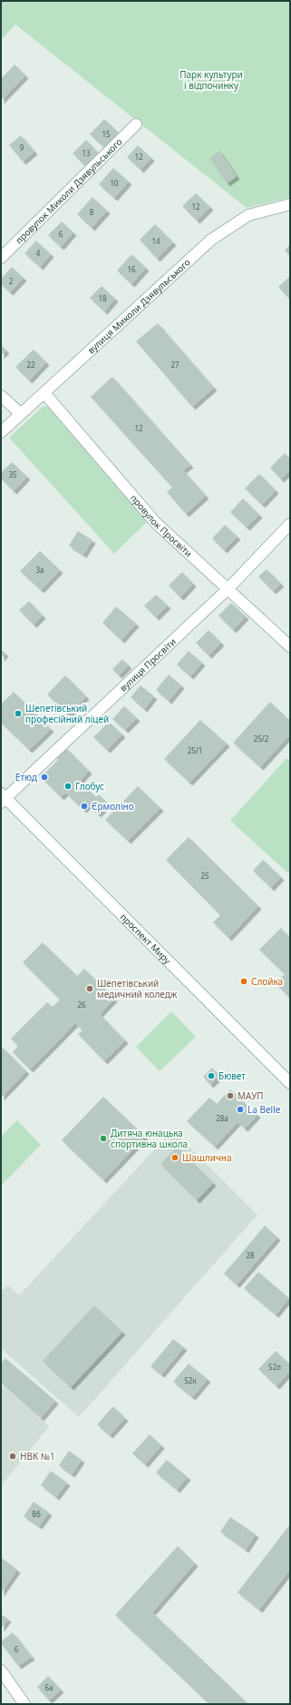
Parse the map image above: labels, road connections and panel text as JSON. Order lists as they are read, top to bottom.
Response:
{
  "streets": {
    "street": [
      "провулок Миколи Дзявульського",
      "вулиця Миколи Дзявульського",
      "провулок Просвіти",
      "вулиця Просвіти",
      "проспект Миру"
    ]
  },
  "crossings": [
    ["вулиця Миколи Дзявульського", "провулок Просвіти"],
    ["провулок Просвіти", "вулиця Просвіти"],
    ["вулиця Просвіти", "проспект Миру"]
  ],
  "parks": ["Парк культури і відпочинку"],
  "places": [
    "Шепетівський професійний ліцей",
    "Етюд",
    "Глобус",
    "Єрмоліно",
    "Слойка",
    "Шепетівський медичний коледж",
    "Бювет",
    "МАУП",
    "La Belle",
    "Дитяча юнацька спортивна школа",
    "Шашлична",
    "НВК №1"
  ],
  "house_numbers": [
    "15",
    "9",
    "13",
    "12",
    "10",
    "12",
    "8",
    "6",
    "14",
    "4",
    "16",
    "2",
    "18",
    "22",
    "27",
    "12",
    "35",
    "3а",
    "25/2",
    "25/1",
    "25",
    "26",
    "28а",
    "28",
    "52л",
    "52к",
    "8б",
    "6",
    "6а"
  ]
}
